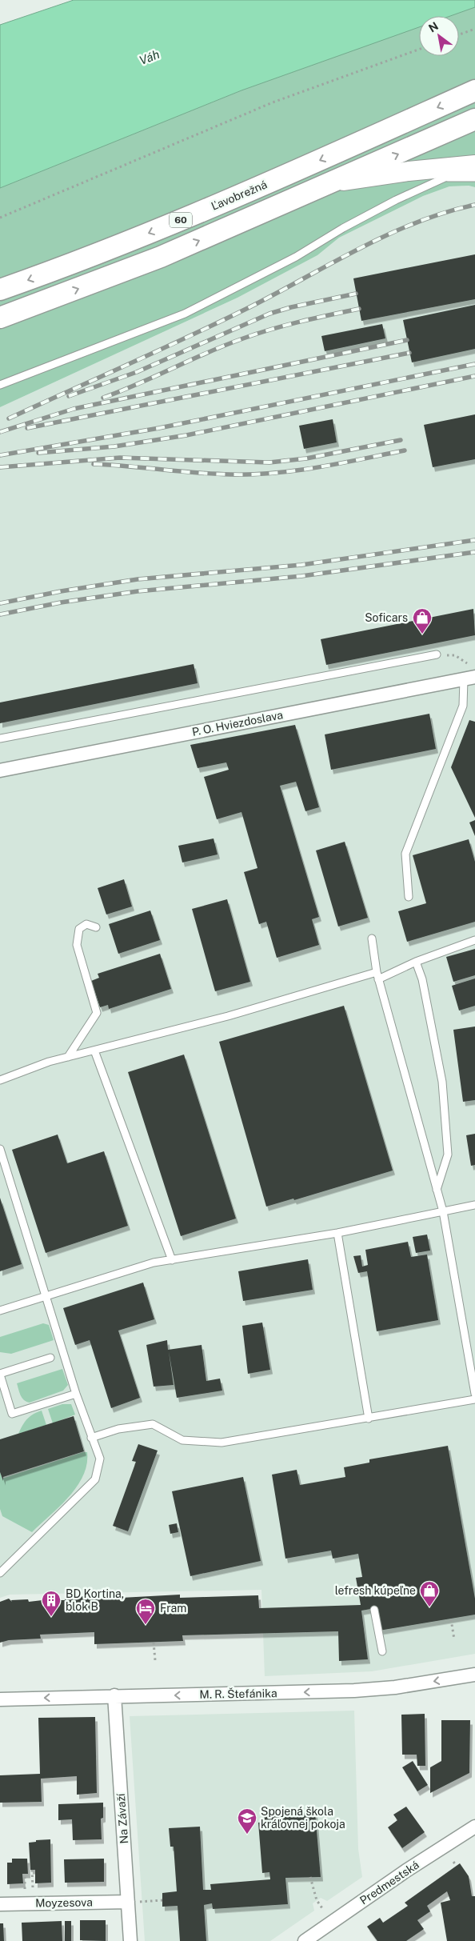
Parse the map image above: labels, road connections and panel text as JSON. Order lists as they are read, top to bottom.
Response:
{
  "streets": {
    "main road": ["Ľavobrežná", "60"],
    "street": [
      "P. O. Hviezdoslava",
      "M. R. Štefánika",
      "Na Závaží",
      "Predmestská",
      "Moyzesova"
    ]
  },
  "crossings": [
    ["M. R. Štefánika", "Na Závaží"],
    ["Na Závaží", "Moyzesova"]
  ],
  "one_way": ["M. R. Štefánika"],
  "water": ["Váh"],
  "places": {
    "shop": ["Soficars", "lefresh kúpeľne"],
    "building": ["BD Kortina, blok B"],
    "hotel": ["Fram"],
    "school or university": ["Spojená škola kráľovnej pokoja"]
  },
  "north": "top left"
}
